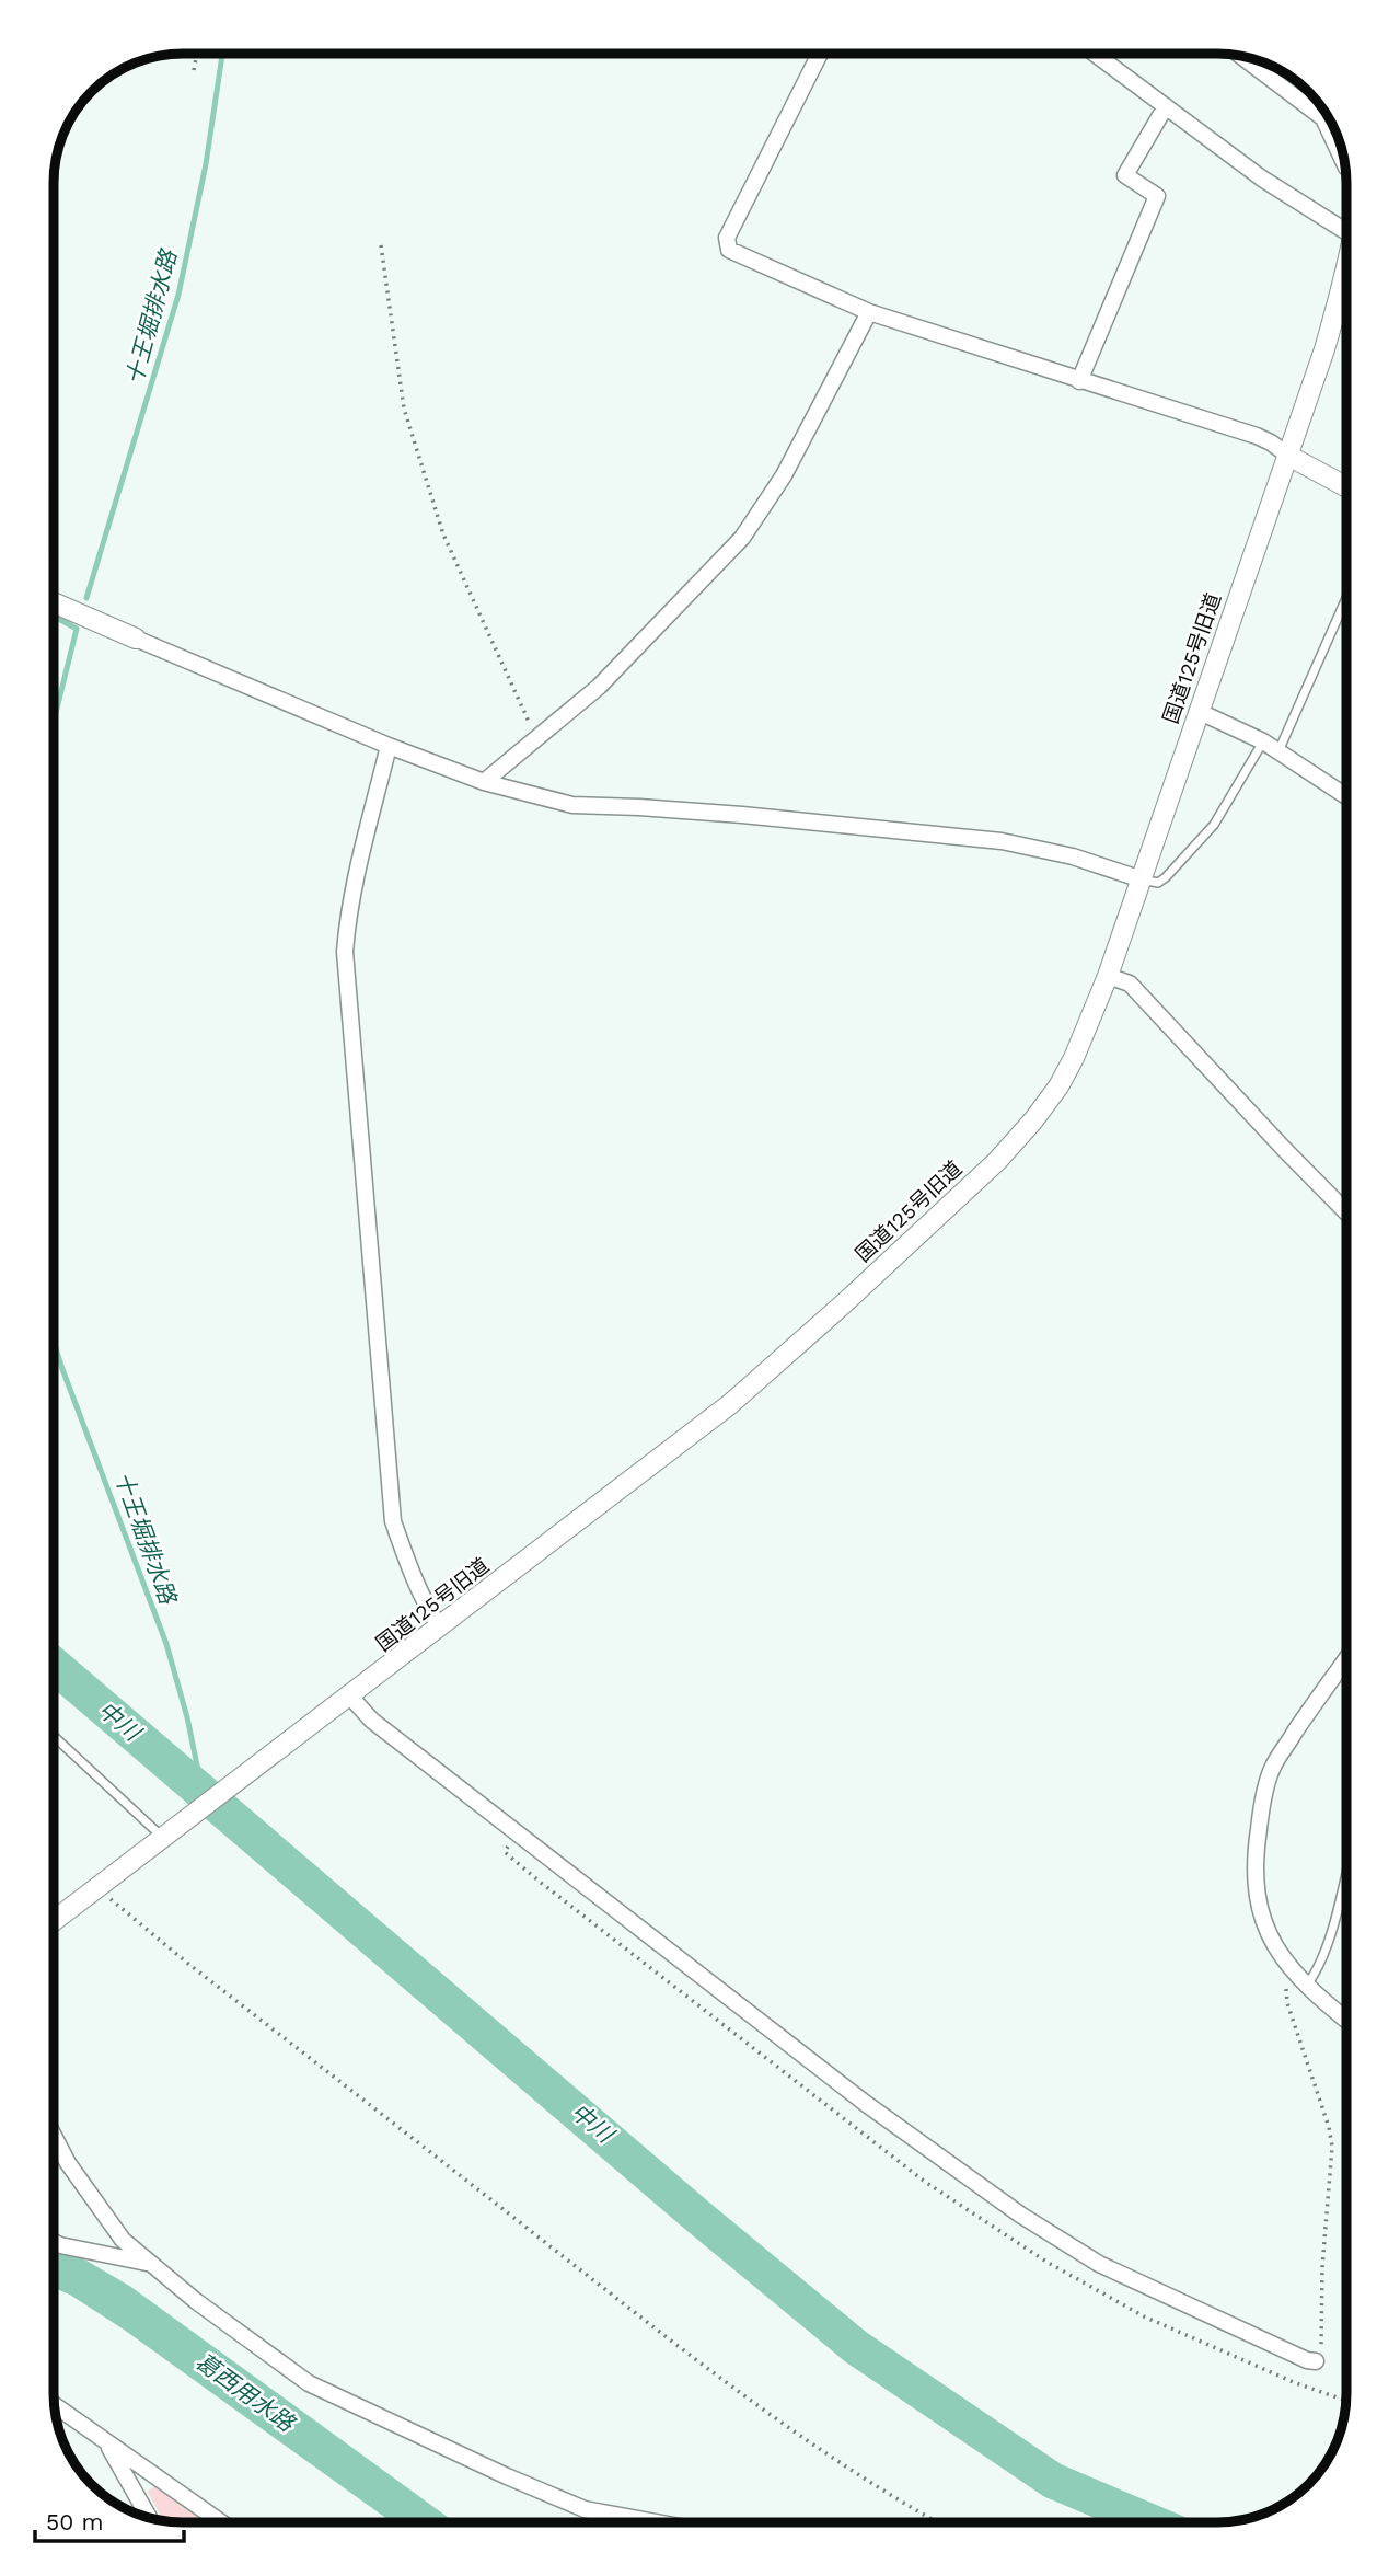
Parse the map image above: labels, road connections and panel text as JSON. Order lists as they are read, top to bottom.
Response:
{
  "streets": {
    "street": ["国道125号旧道"]
  },
  "water": ["十王堀排水路", "中川", "葛西用水路"],
  "scale_bar": "50 m"
}
